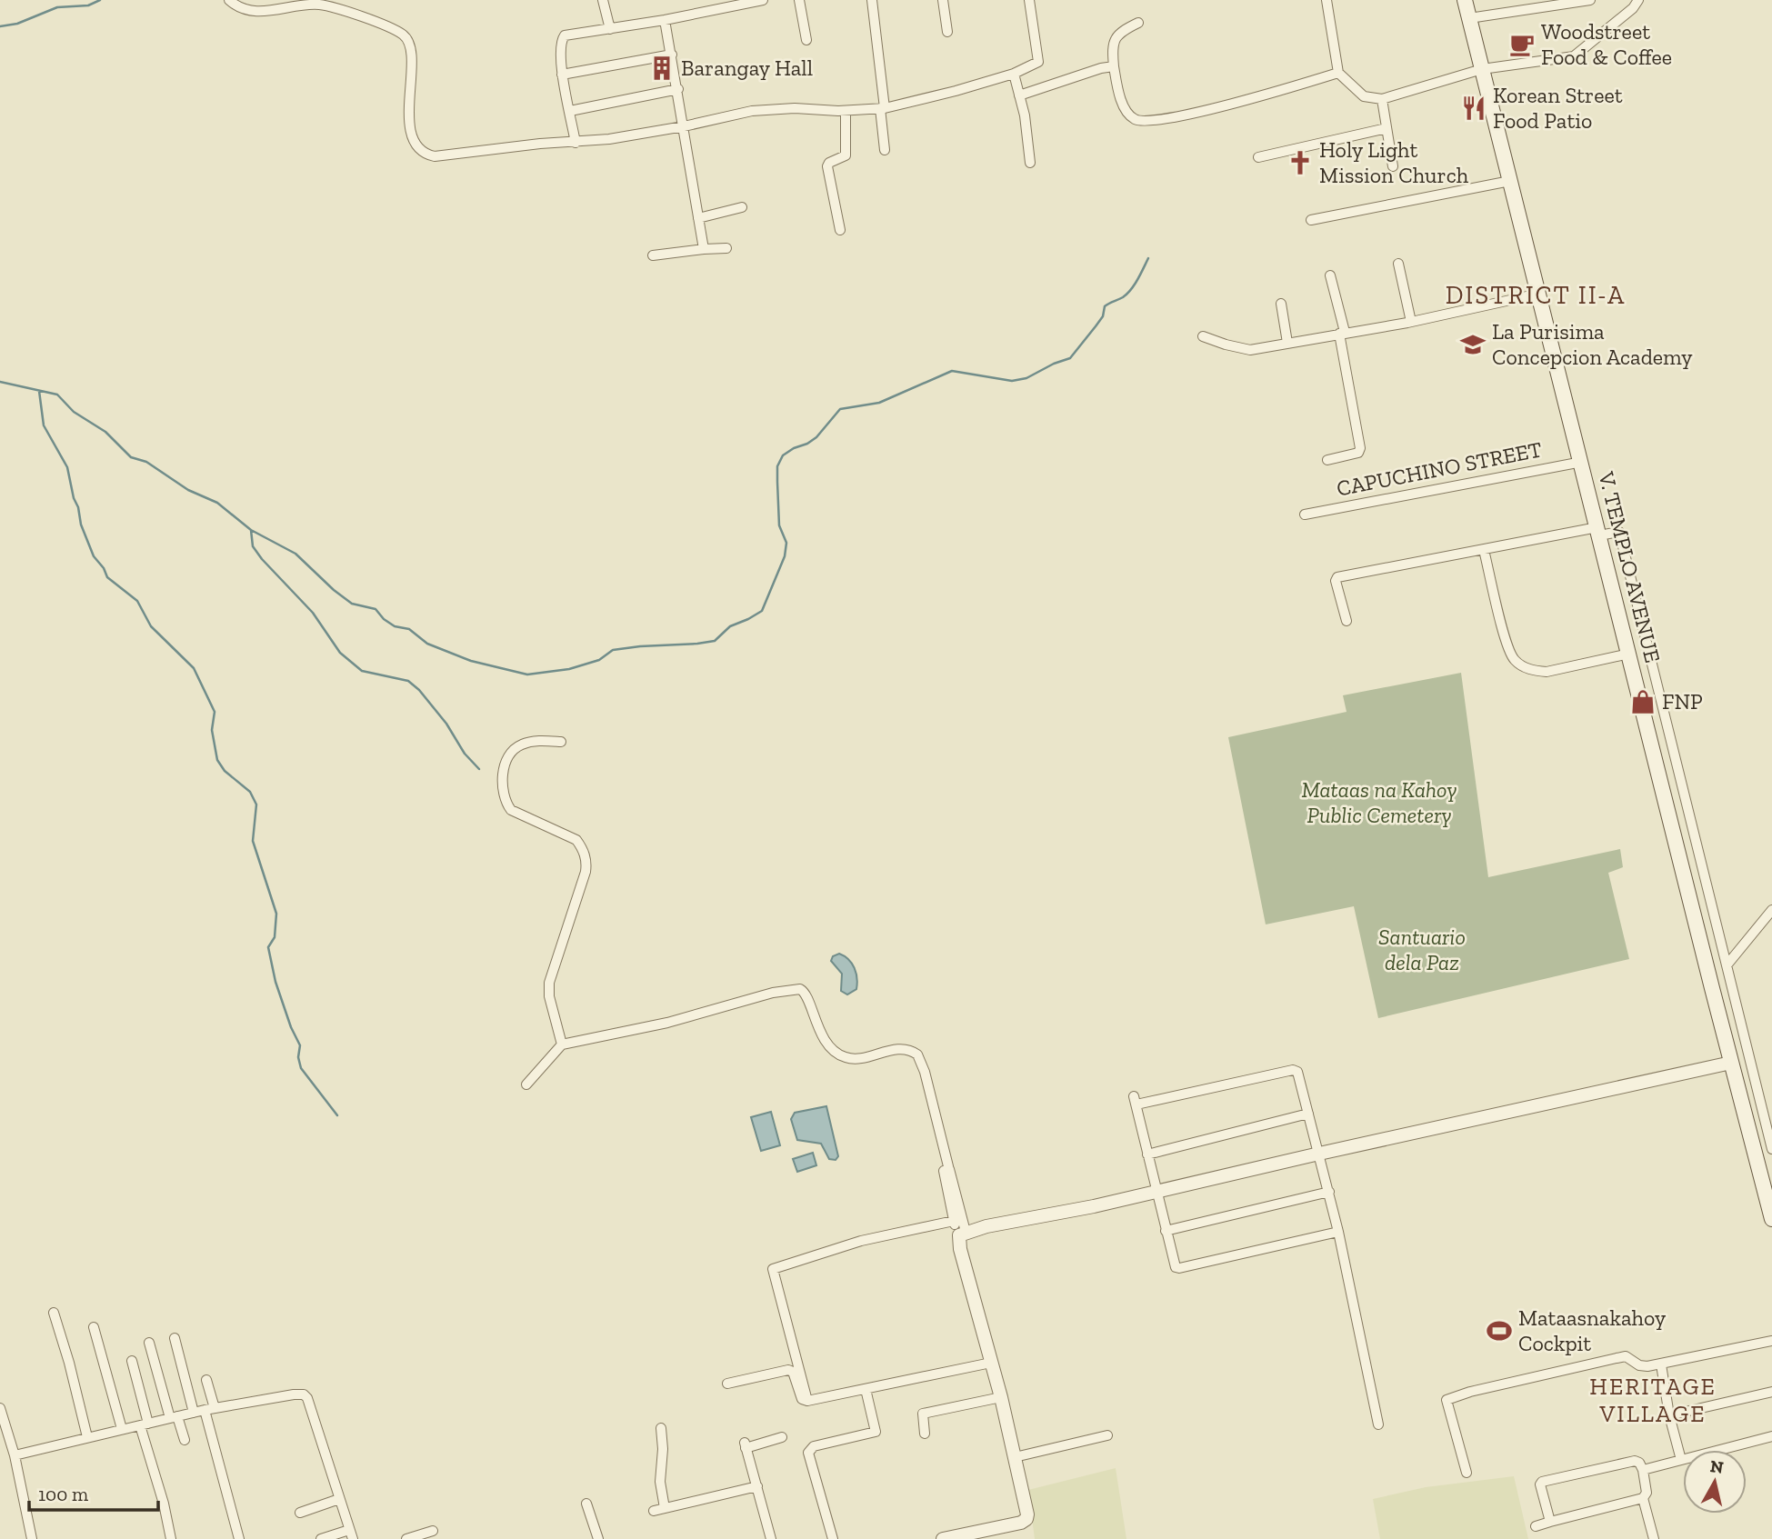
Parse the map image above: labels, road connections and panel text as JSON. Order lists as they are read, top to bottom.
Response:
{
  "streets": {
    "main road": ["V. TEMPLO AVENUE"],
    "street": ["CAPUCHINO STREET"]
  },
  "crossings": [
    ["CAPUCHINO STREET", "V. TEMPLO AVENUE"]
  ],
  "districts": ["DISTRICT II-A", "HERITAGE VILLAGE"],
  "parks": ["Mataas na Kahoy Public Cemetery", "Santuario dela Paz"],
  "places": {
    "cafe": ["Woodstreet Food & Coffee"],
    "building": ["Barangay Hall"],
    "restaurant": ["Korean Street Food Patio"],
    "church": ["Holy Light Mission Church"],
    "school or university": ["La Purisima Concepcion Academy"],
    "shop": ["FNP"],
    "sports": ["Mataasnakahoy Cockpit"]
  },
  "scale_bar": "100 m",
  "north": "top"
}
